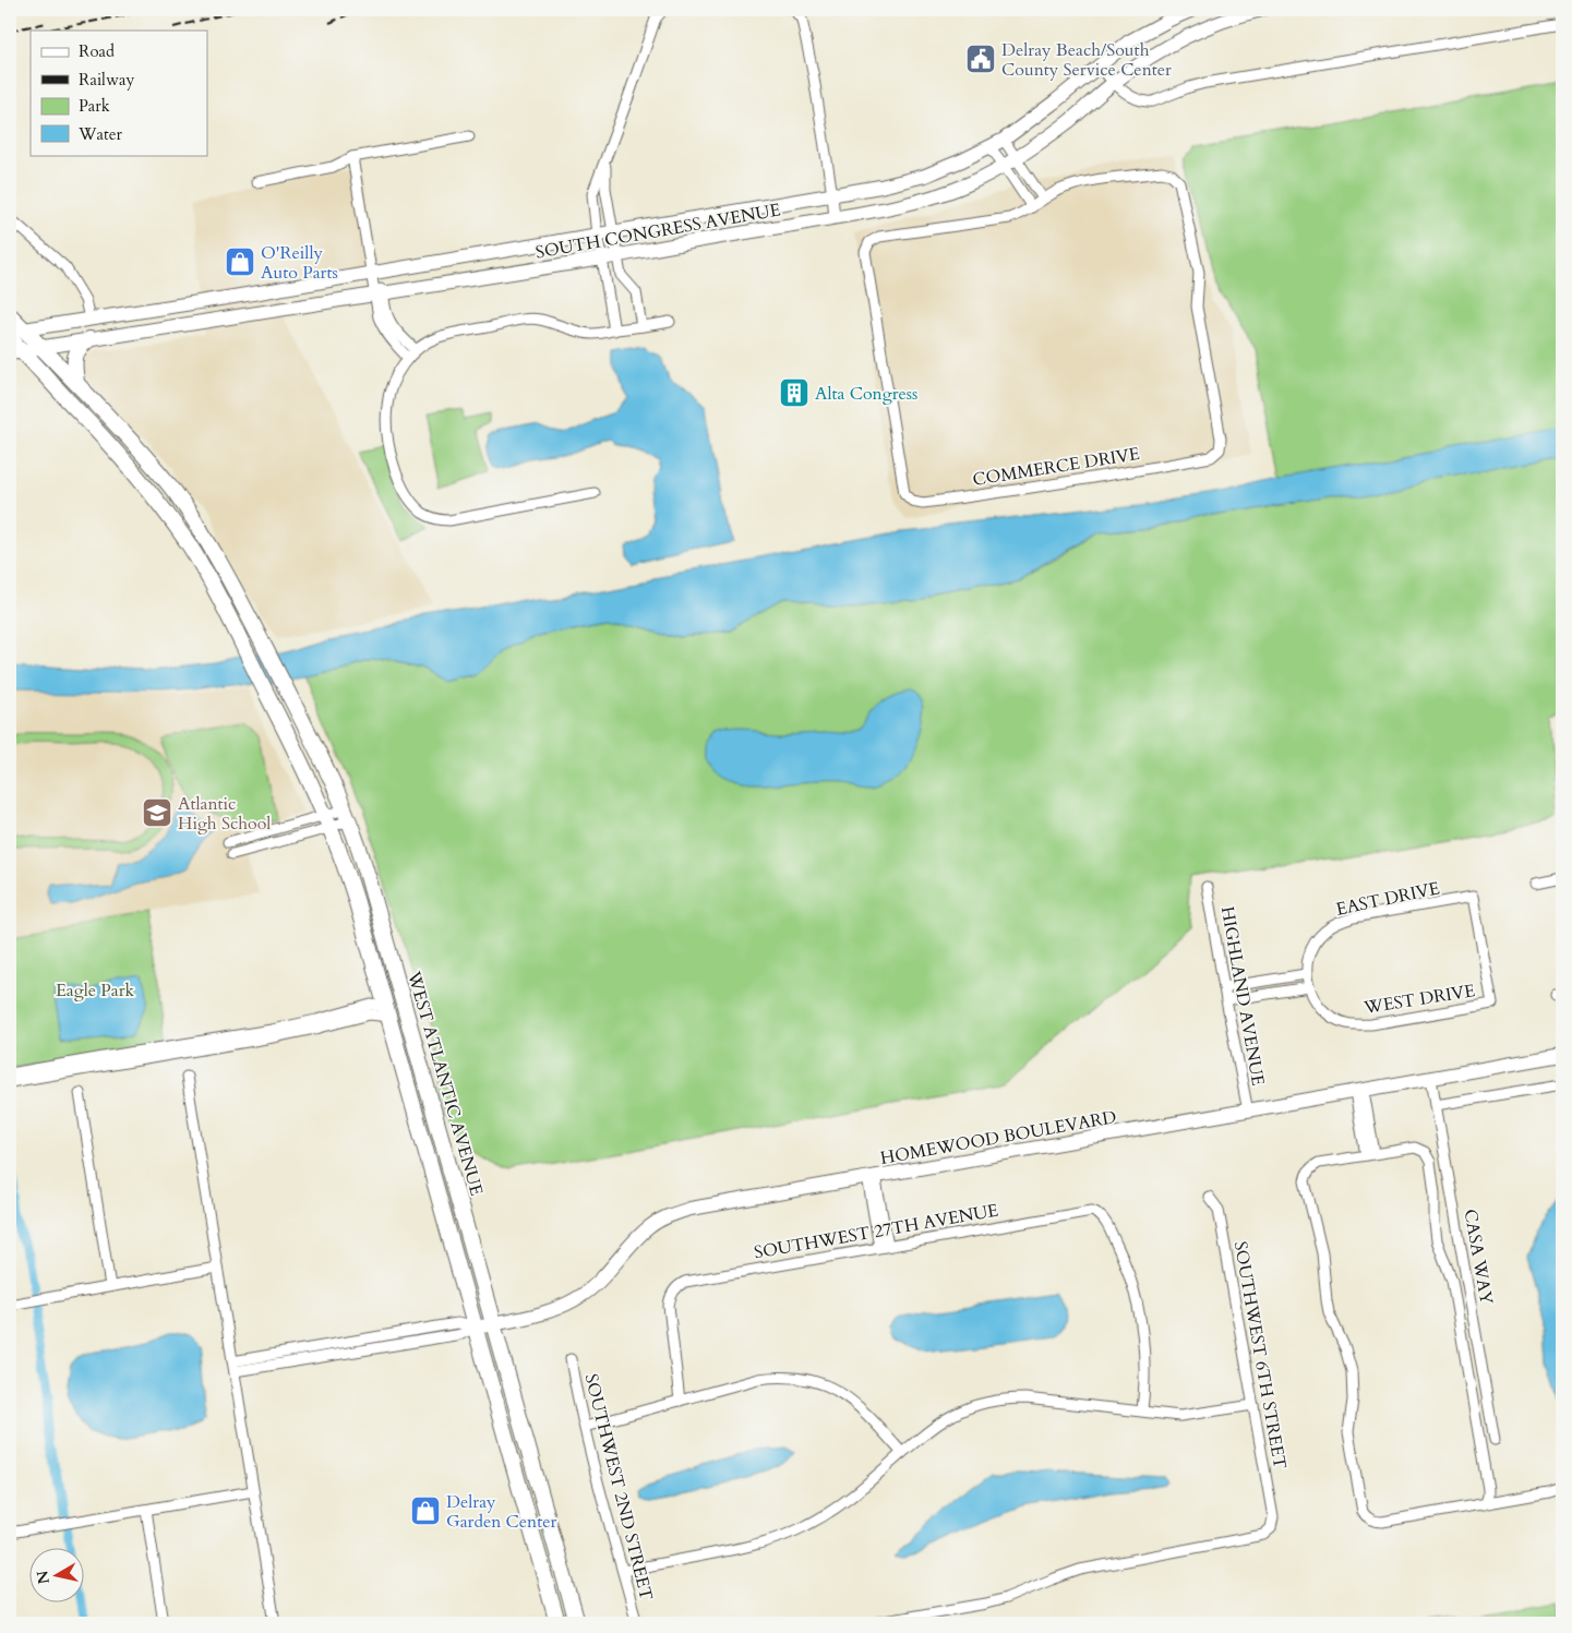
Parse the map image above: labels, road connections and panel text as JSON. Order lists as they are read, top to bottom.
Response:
{
  "streets": {
    "main road": ["SOUTH CONGRESS AVENUE", "WEST ATLANTIC AVENUE", "HOMEWOOD BOULEVARD"],
    "street": [
      "COMMERCE DRIVE",
      "EAST DRIVE",
      "HIGHLAND AVENUE",
      "WEST DRIVE",
      "SOUTHWEST 27TH AVENUE",
      "CASA WAY",
      "SOUTHWEST 6TH STREET",
      "SOUTHWEST 2ND STREET"
    ]
  },
  "crossings": [
    ["SOUTH CONGRESS AVENUE", "WEST ATLANTIC AVENUE"],
    ["EAST DRIVE", "WEST DRIVE"],
    ["HIGHLAND AVENUE", "HOMEWOOD BOULEVARD"],
    ["WEST ATLANTIC AVENUE", "HOMEWOOD BOULEVARD"],
    ["HOMEWOOD BOULEVARD", "CASA WAY"]
  ],
  "parks": ["Eagle Park"],
  "places": {
    "public building": ["Delray Beach/South County Service Center"],
    "shop": ["O'Reilly Auto Parts", "Delray Garden Center"],
    "building": ["Alta Congress"],
    "school or university": ["Atlantic High School"]
  },
  "legend": [
    "Road",
    "Railway",
    "Park",
    "Water"
  ],
  "north": "left"
}
